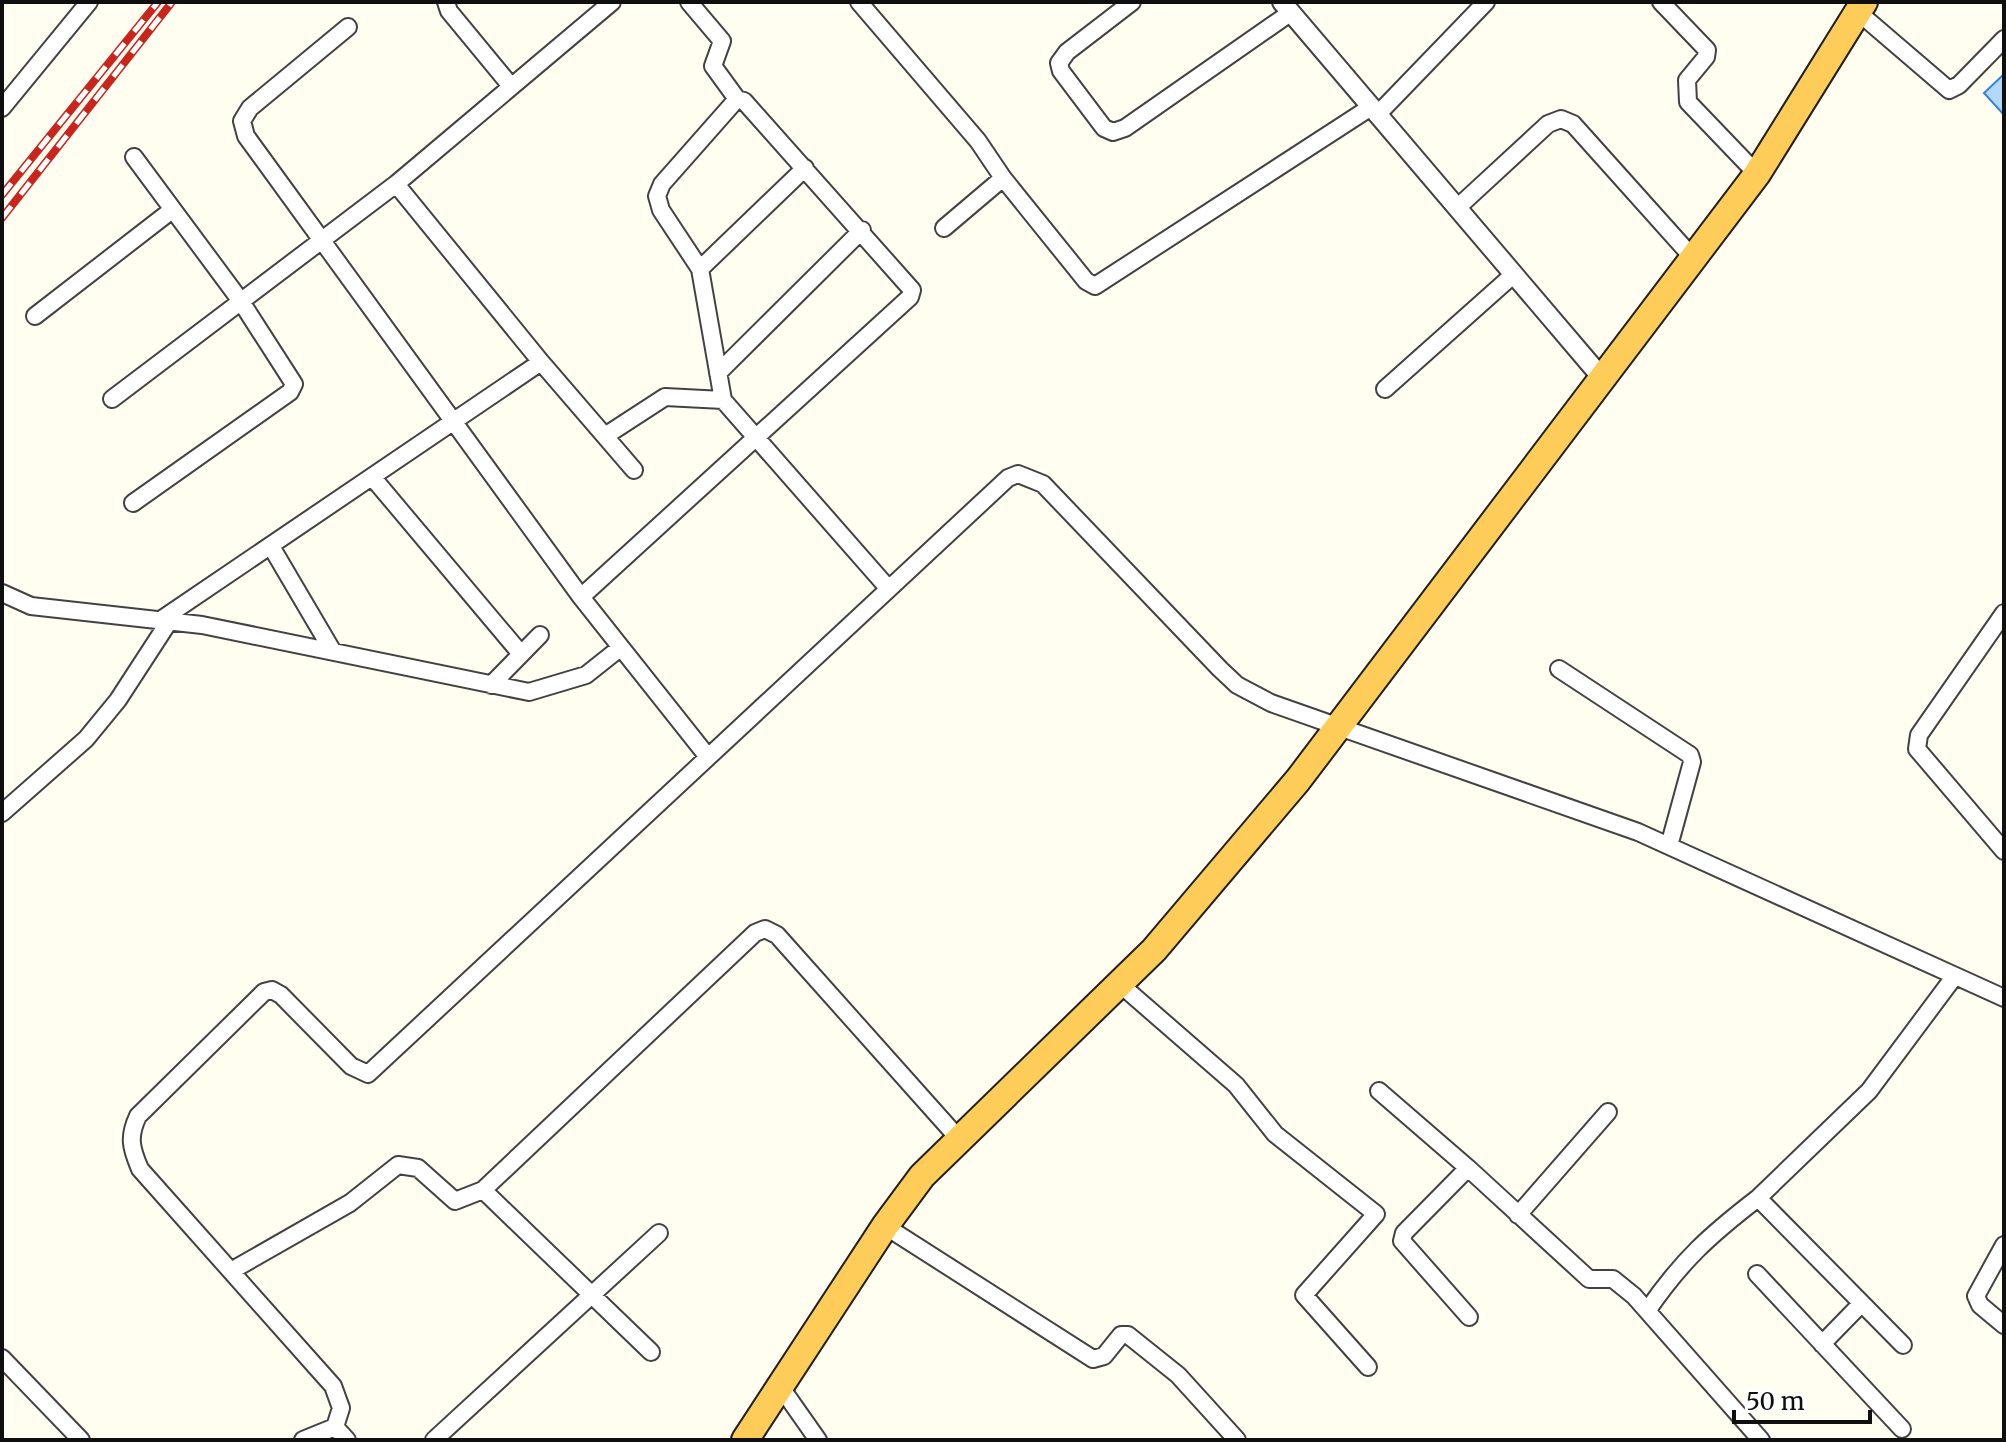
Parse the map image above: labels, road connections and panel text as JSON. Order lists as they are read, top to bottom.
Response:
{
  "scale_bar": "50 m"
}
